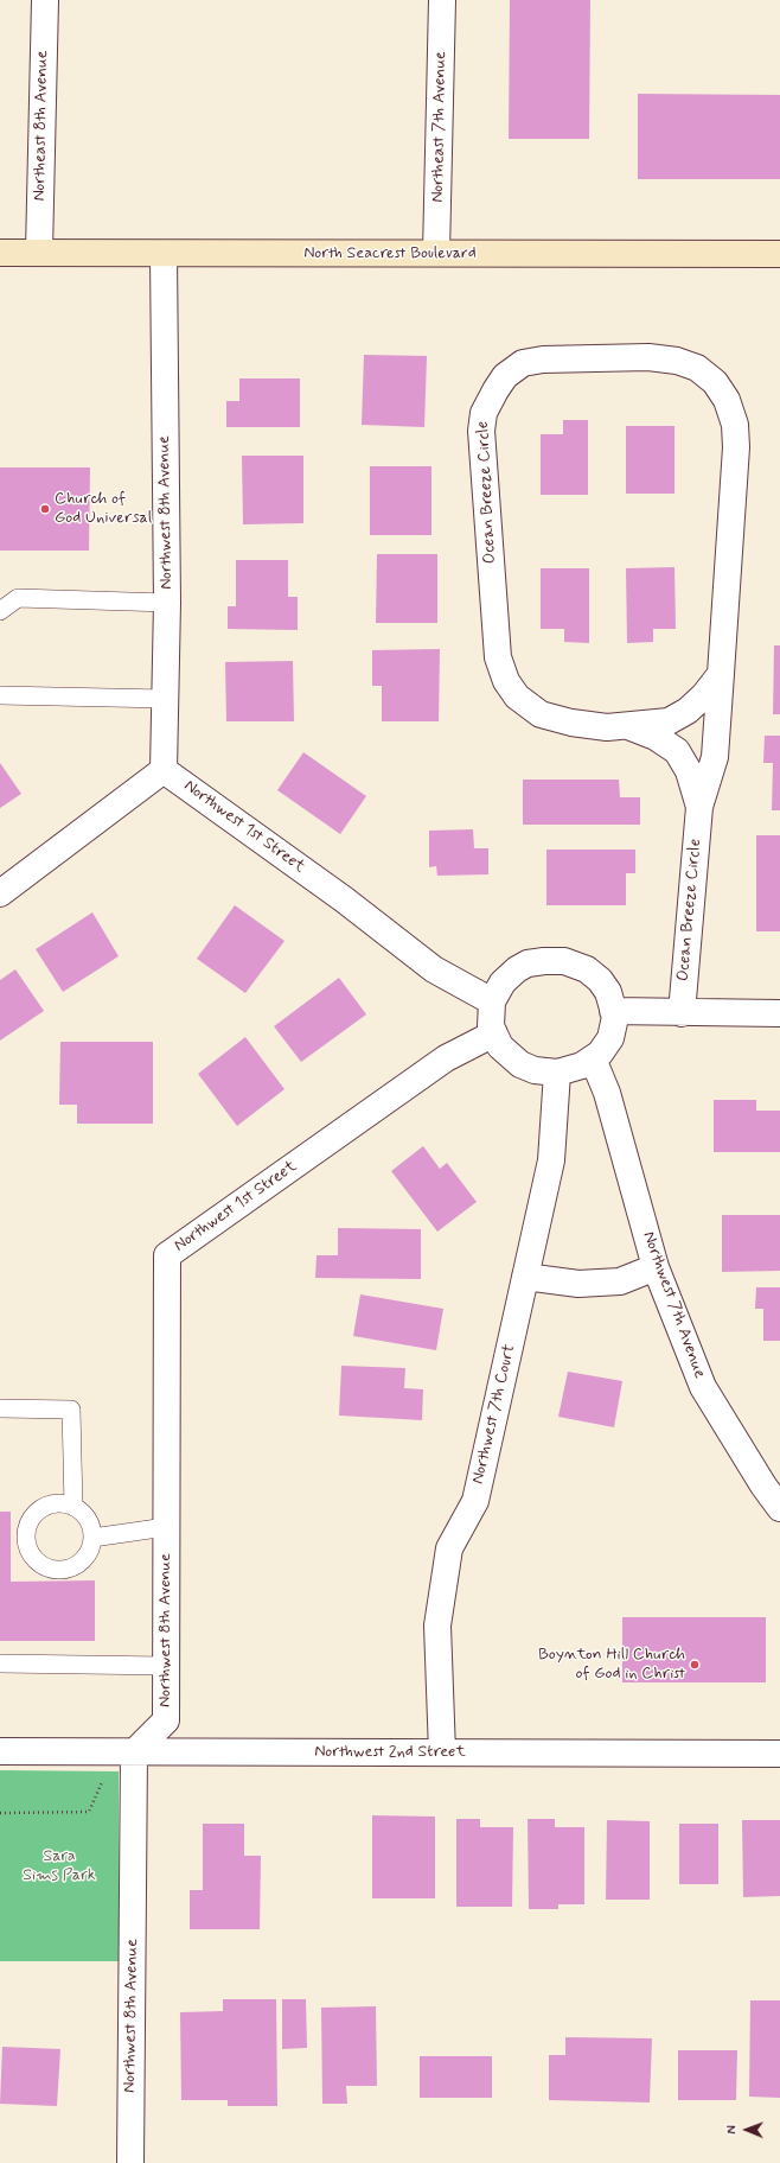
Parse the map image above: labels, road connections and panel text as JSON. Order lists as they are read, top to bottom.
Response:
{
  "streets": {
    "street": [
      "Northeast 8th Avenue",
      "Northeast 7th Avenue",
      "North Seacrest Boulevard",
      "Ocean Breeze Circle",
      "Northwest 8th Avenue",
      "Northwest 1st Street",
      "Northwest 7th Avenue",
      "Northwest 7th Court",
      "Northwest 2nd Street"
    ]
  },
  "crossings": [
    ["Northeast 8th Avenue", "North Seacrest Boulevard"],
    ["Northeast 7th Avenue", "North Seacrest Boulevard"],
    ["North Seacrest Boulevard", "Northwest 8th Avenue"],
    ["Northwest 8th Avenue", "Northwest 1st Street"],
    ["Northwest 8th Avenue", "Northwest 2nd Street"],
    ["Northwest 1st Street", "Northwest 7th Avenue"],
    ["Northwest 1st Street", "Northwest 7th Court"],
    ["Northwest 7th Avenue", "Northwest 7th Court"],
    ["Northwest 7th Court", "Northwest 2nd Street"]
  ],
  "parks": ["Sara Sims Park"],
  "places": ["Church of God Universal", "Boynton Hill Church of God in Christ"],
  "north": "left"
}
